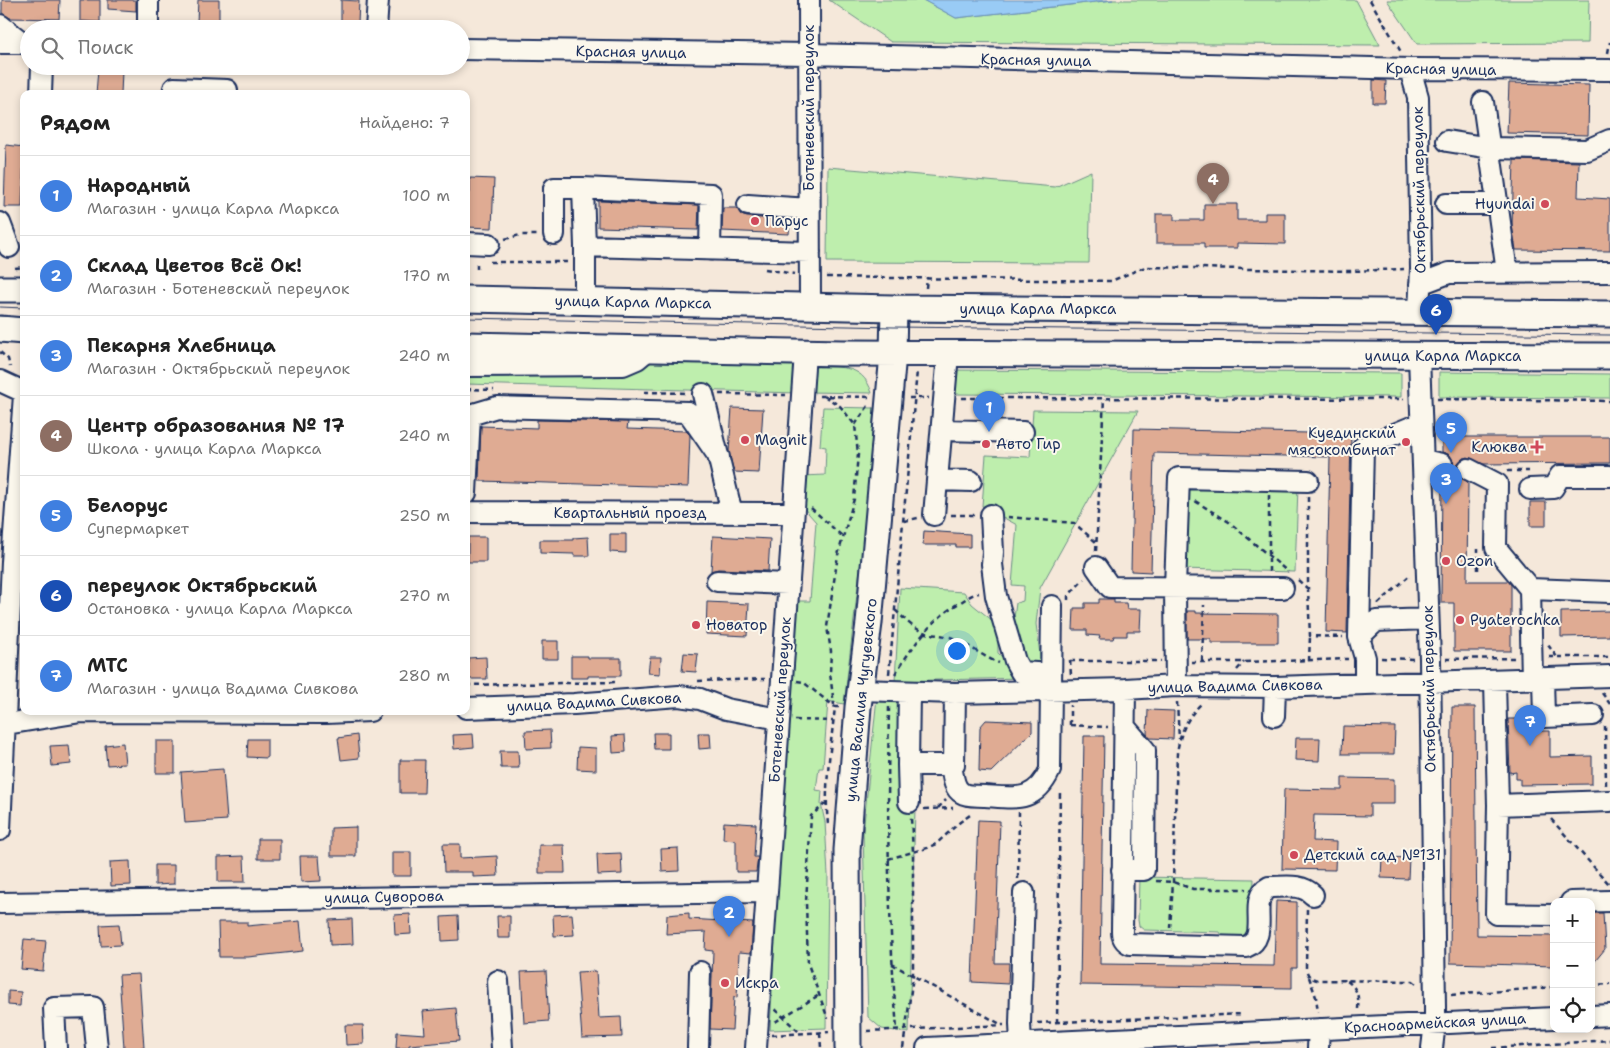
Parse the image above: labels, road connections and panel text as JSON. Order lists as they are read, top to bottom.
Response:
{
  "streets": {
    "main road": ["улица Карла Маркса", "улица Василия Чугуевского"],
    "street": [
      "Красная улица",
      "Ботеневский переулок",
      "Октябрьский переулок",
      "Квартальный проезд",
      "улица Вадима Сивкова",
      "улица Суворова",
      "Красноармейская улица"
    ]
  },
  "crossings": [
    ["Красная улица", "Ботеневский переулок"],
    ["Красная улица", "Октябрьский переулок"],
    ["Ботеневский переулок", "улица Карла Маркса"],
    ["Ботеневский переулок", "Квартальный проезд"],
    ["Ботеневский переулок", "улица Вадима Сивкова"],
    ["Ботеневский переулок", "улица Суворова"],
    ["Октябрьский переулок", "улица Карла Маркса"],
    ["Октябрьский переулок", "улица Вадима Сивкова"],
    ["Октябрьский переулок", "Красноармейская улица"],
    ["улица Карла Маркса", "улица Василия Чугуевского"],
    ["улица Вадима Сивкова", "улица Василия Чугуевского"]
  ],
  "places": {
    "other": [
      "Hyundai",
      "Парус",
      "Magnit",
      "Куединский мясокомбинат",
      "Авто Гир",
      "Ozon",
      "Pyaterochka",
      "Новатор",
      "Детский сад №131",
      "Искра"
    ],
    "health": ["Клюква"]
  },
  "page": {
    "search": "Поиск",
    "heading": ["Рядом", "Найдено: 7"],
    "list": [
      {
        "mark": "1",
        "name": "Народный",
        "note": "Магазин · улица Карла Маркса",
        "value": "100 m"
      },
      {
        "mark": "2",
        "name": "Склад Цветов Всё Ок!",
        "note": "Магазин · Ботеневский переулок",
        "value": "170 m"
      },
      {
        "mark": "3",
        "name": "Пекарня Хлебница",
        "note": "Магазин · Октябрьский переулок",
        "value": "240 m"
      },
      {
        "mark": "4",
        "name": "Центр образования № 17",
        "note": "Школа · улица Карла Маркса",
        "value": "240 m"
      },
      {
        "mark": "5",
        "name": "Белорус",
        "note": "Супермаркет",
        "value": "250 m"
      },
      {
        "mark": "6",
        "name": "переулок Октябрьский",
        "note": "Остановка · улица Карла Маркса",
        "value": "270 m"
      },
      {
        "mark": "7",
        "name": "МТС",
        "note": "Магазин · улица Вадима Сивкова",
        "value": "280 m"
      }
    ],
    "pins": [
      "4",
      "6",
      "1",
      "5",
      "3",
      "7",
      "2"
    ],
    "map_buttons": ["+", "−"]
  }
}
